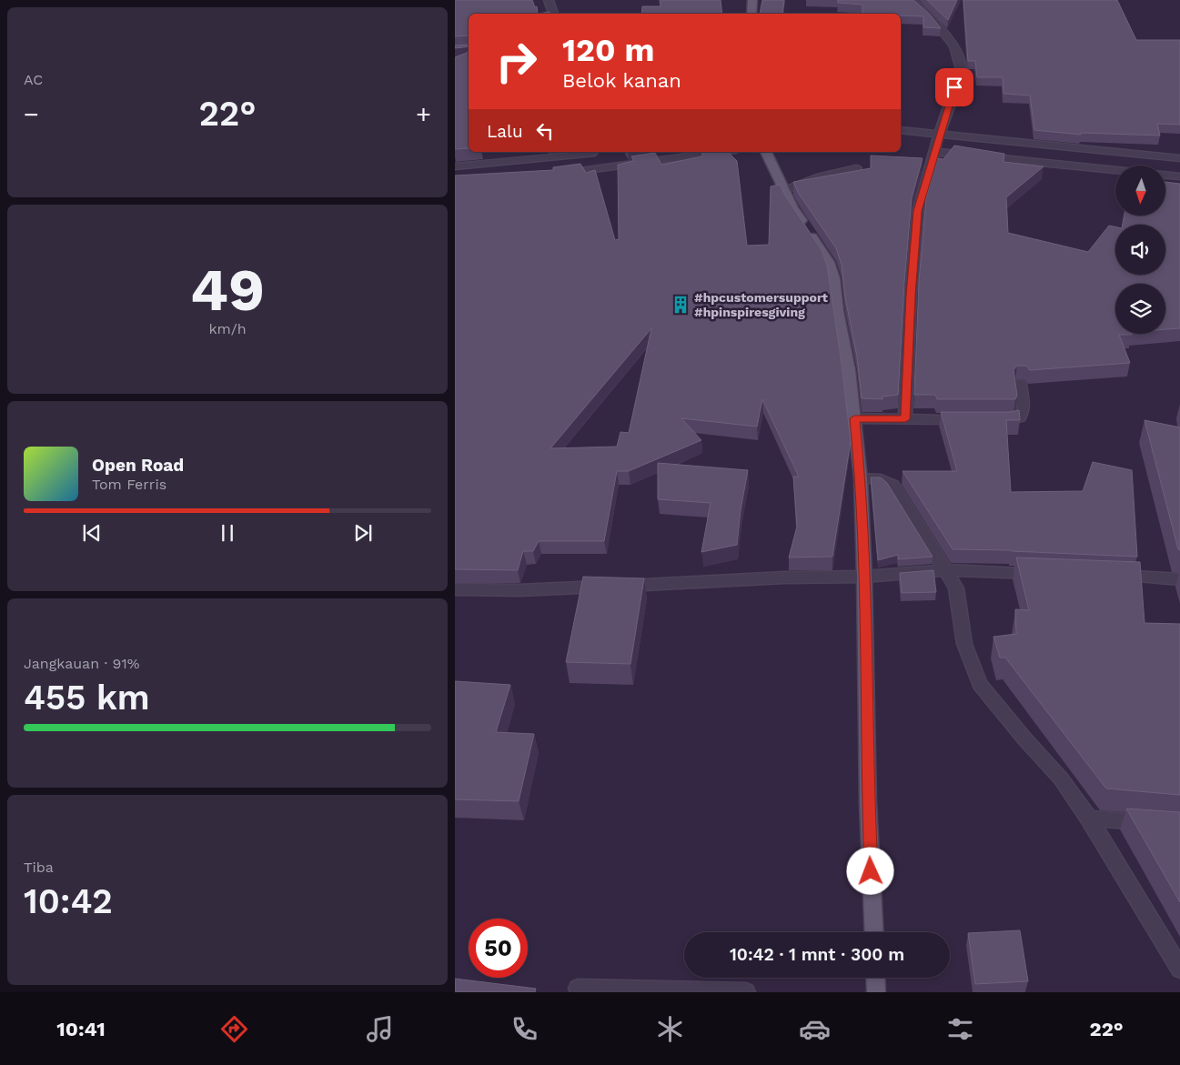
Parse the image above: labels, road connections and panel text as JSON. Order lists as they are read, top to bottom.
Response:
{
  "places": {
    "building": ["#hpcustomersupport #hpinspiresgiving"]
  },
  "north": "bottom",
  "page": {
    "tile": [
      "AC",
      ["49", "km/h"],
      ["Jangkauan · 91%", "455 km"],
      ["Tiba", "10:42"]
    ],
    "turn": ["120 m", "Belok kanan"],
    "heat": ["−", "22°", "+"],
    "then": "Lalu",
    "song": ["Open Road", "Tom Ferris"],
    "limit": "50",
    "trip": "10:42 · 1 mnt · 300 m",
    "tabs": ["10:41", "22°"]
  }
}
